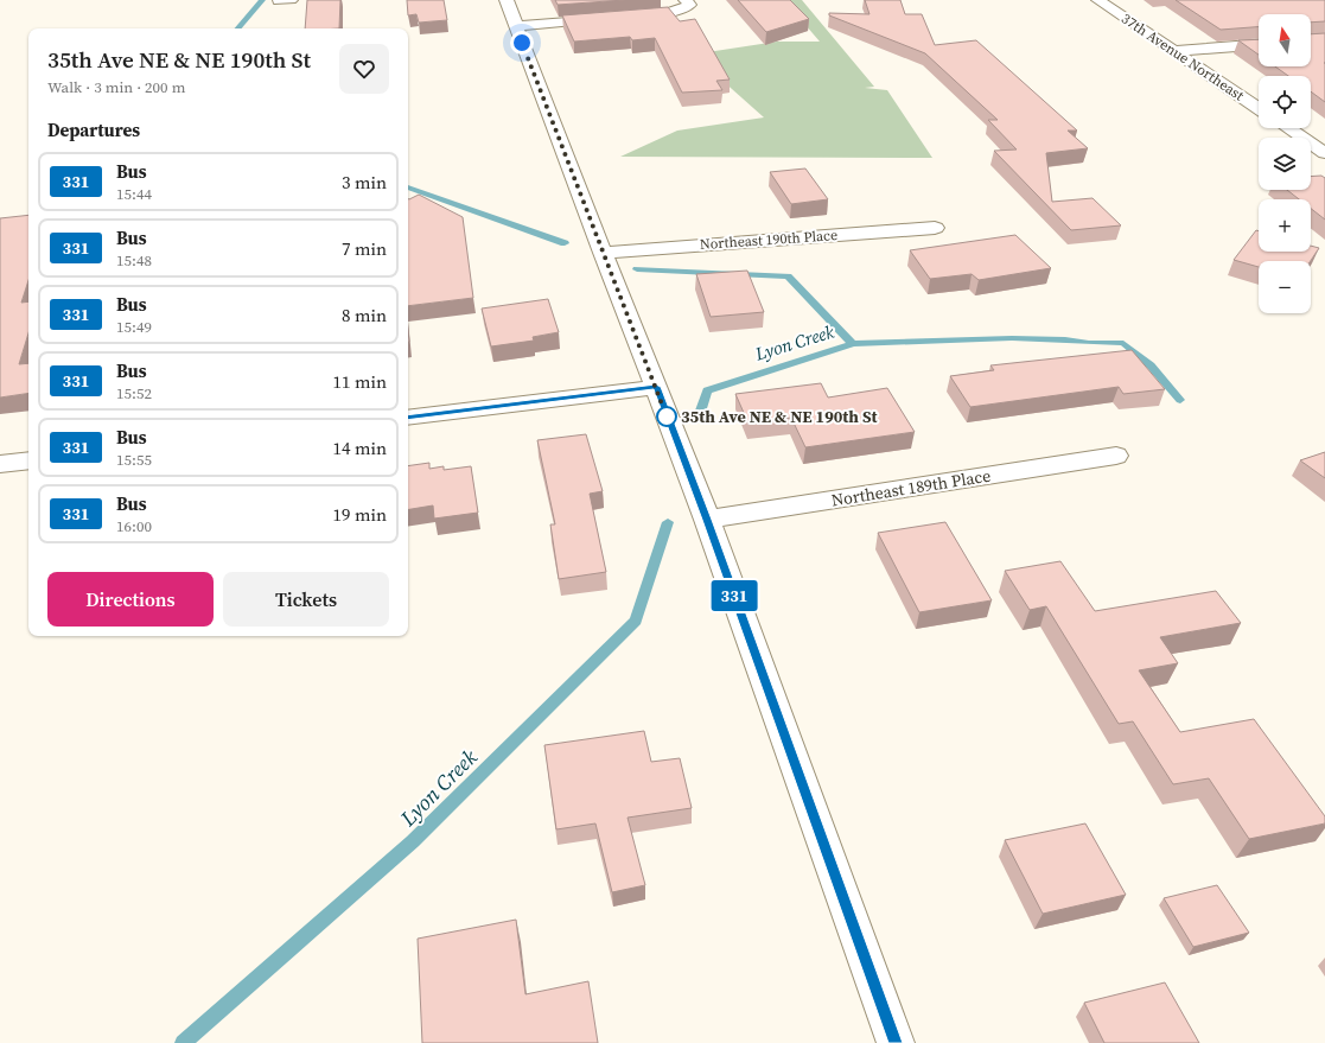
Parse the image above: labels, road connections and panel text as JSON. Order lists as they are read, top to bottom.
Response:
{
  "streets": {
    "street": ["37th Avenue Northeast", "Northeast 190th Place", "Northeast 189th Place"]
  },
  "water": ["Lyon Creek"],
  "places": ["35th Ave NE & NE 190th St"],
  "lines": ["bus line 331"],
  "north": "top",
  "page": {
    "on_map": "331",
    "map_buttons": ["+", "−"],
    "heading": [
      ["35th Ave NE & NE 190th St", "Walk · 3 min · 200 m"],
      "Departures"
    ],
    "list": [
      {
        "mark": "331",
        "name": "Bus",
        "note": "15:44",
        "value": "3 min"
      },
      {
        "mark": "331",
        "name": "Bus",
        "note": "15:48",
        "value": "7 min"
      },
      {
        "mark": "331",
        "name": "Bus",
        "note": "15:49",
        "value": "8 min"
      },
      {
        "mark": "331",
        "name": "Bus",
        "note": "15:52",
        "value": "11 min"
      },
      {
        "mark": "331",
        "name": "Bus",
        "note": "15:55",
        "value": "14 min"
      },
      {
        "mark": "331",
        "name": "Bus",
        "note": "16:00",
        "value": "19 min"
      }
    ],
    "buttons": ["Directions", "Tickets"]
  }
}
